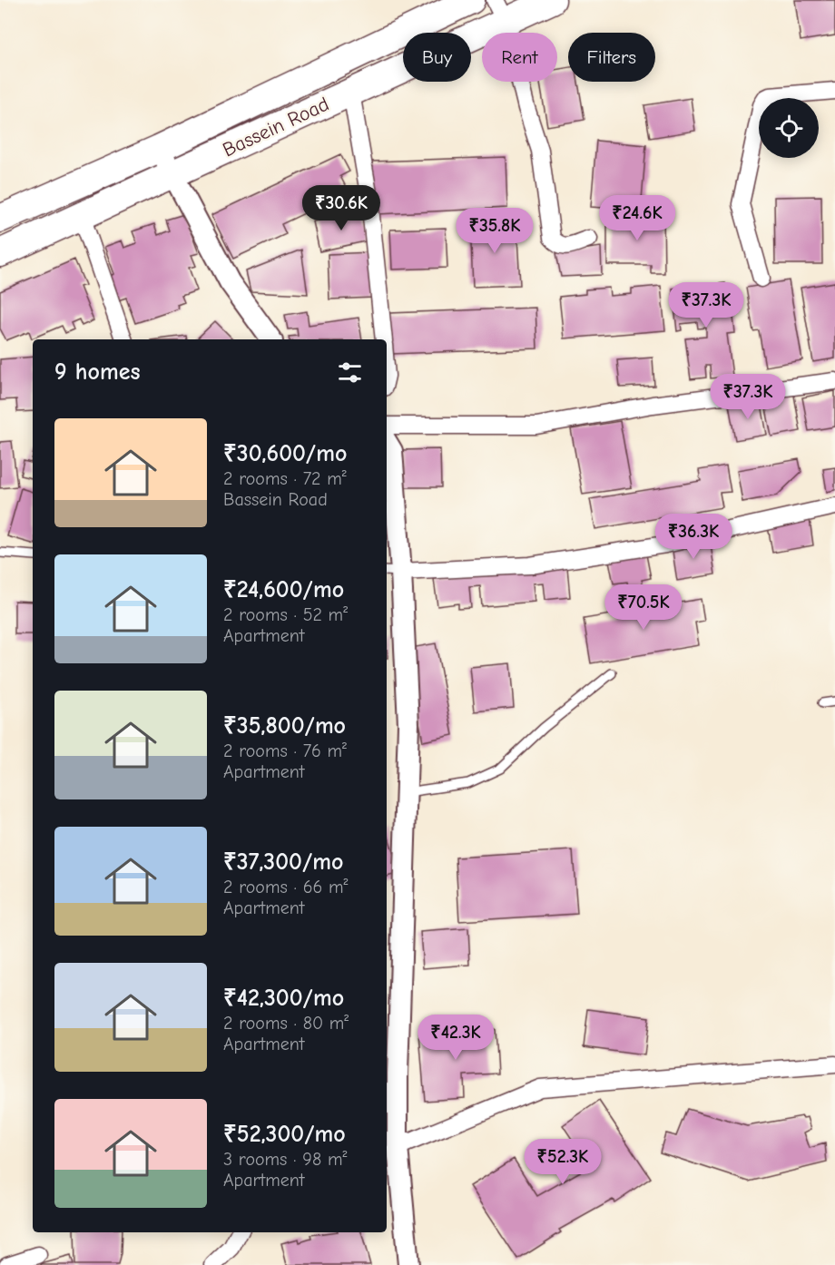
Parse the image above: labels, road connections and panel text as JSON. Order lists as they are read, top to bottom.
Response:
{
  "streets": {
    "main road": ["Bassein Road"]
  },
  "page": {
    "chip": ["Buy", "Rent", "Filters"],
    "price": [
      "₹30.6K",
      "₹24.6K",
      "₹35.8K",
      "₹37.3K",
      "₹37.3K",
      "₹36.3K",
      "₹70.5K",
      "₹42.3K",
      "₹52.3K"
    ],
    "heading": "9 homes",
    "list": [
      {
        "name": "₹30,600/mo",
        "note": "2 rooms · 72 m² · Bassein Road"
      },
      {
        "name": "₹24,600/mo",
        "note": "2 rooms · 52 m² · Apartment"
      },
      {
        "name": "₹35,800/mo",
        "note": "2 rooms · 76 m² · Apartment"
      },
      {
        "name": "₹37,300/mo",
        "note": "2 rooms · 66 m² · Apartment"
      },
      {
        "name": "₹42,300/mo",
        "note": "2 rooms · 80 m² · Apartment"
      },
      {
        "name": "₹52,300/mo",
        "note": "3 rooms · 98 m² · Apartment"
      }
    ]
  }
}
